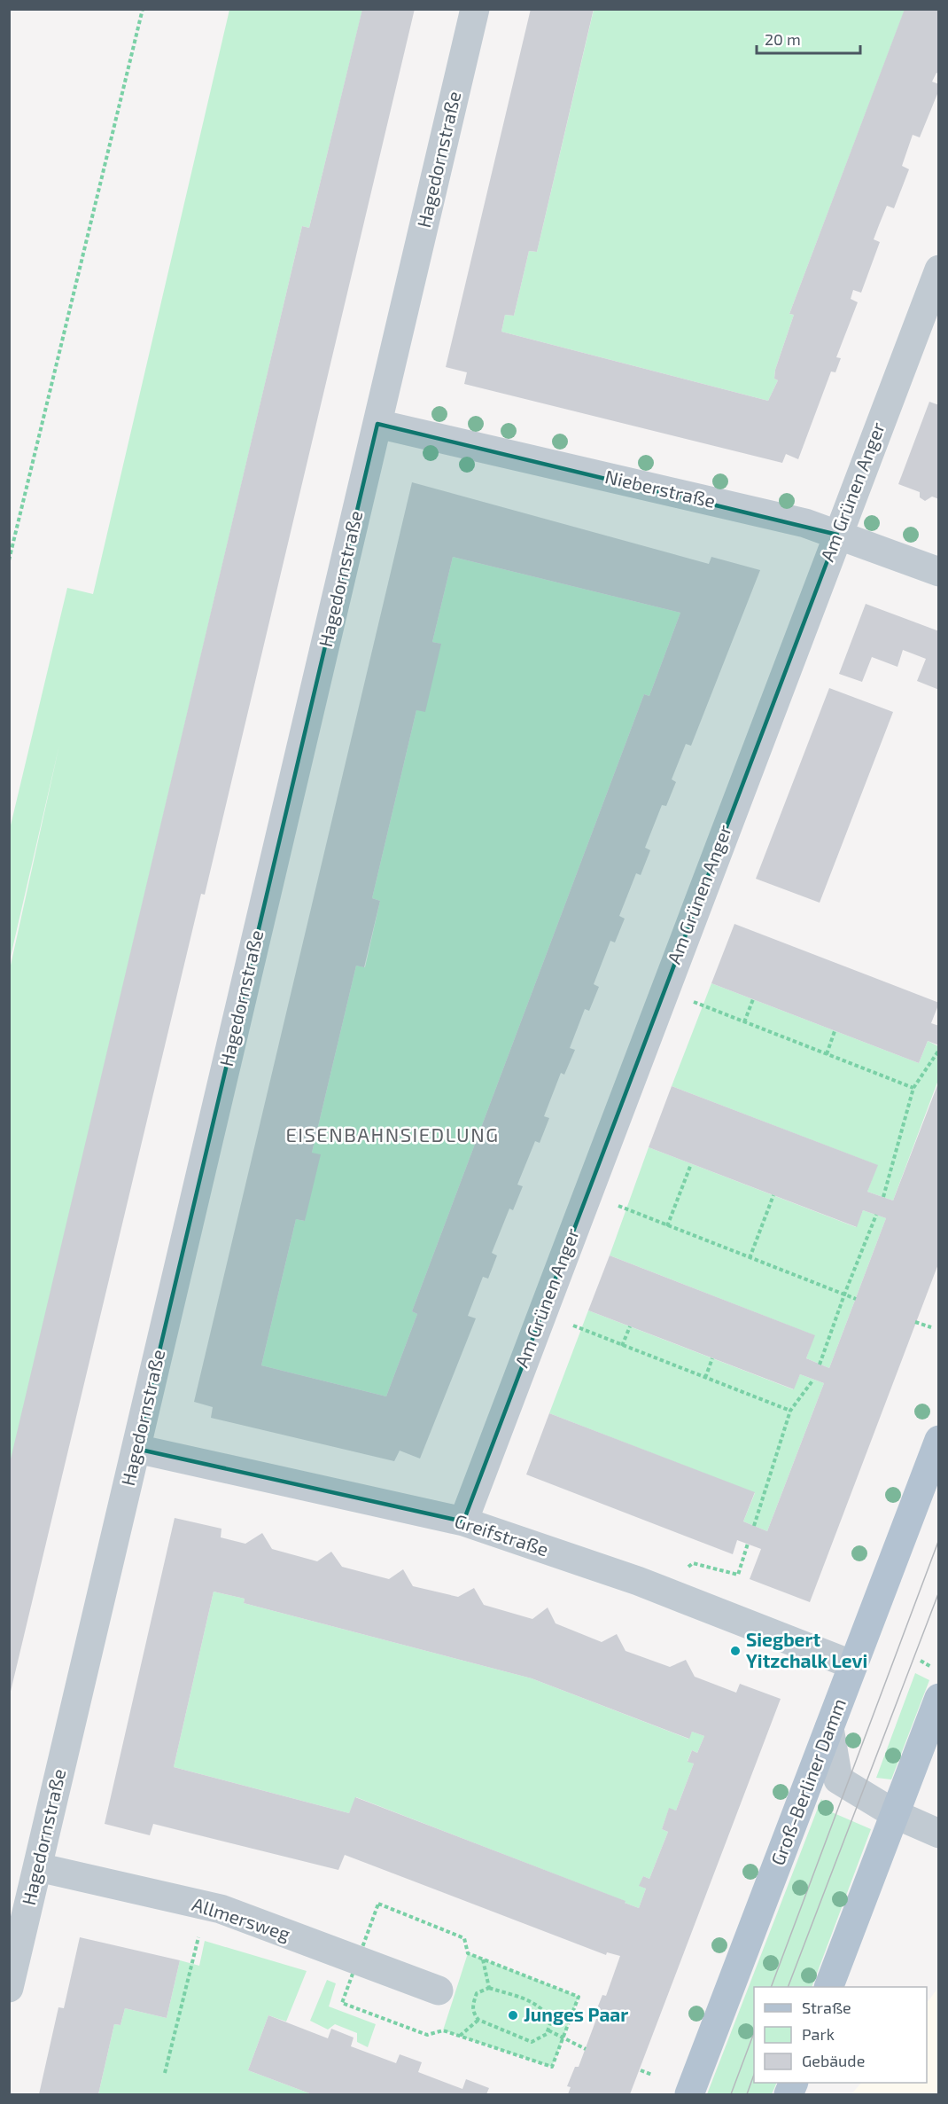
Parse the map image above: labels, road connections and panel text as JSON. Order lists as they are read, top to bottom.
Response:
{
  "streets": {
    "main road": ["Groß-Berliner Damm"],
    "street": [
      "Hagedornstraße",
      "Nieberstraße",
      "Am Grünen Anger",
      "Greifstraße",
      "Allmersweg"
    ]
  },
  "crossings": [
    ["Hagedornstraße", "Nieberstraße"],
    ["Hagedornstraße", "Greifstraße"],
    ["Hagedornstraße", "Allmersweg"],
    ["Nieberstraße", "Am Grünen Anger"],
    ["Am Grünen Anger", "Greifstraße"],
    ["Greifstraße", "Groß-Berliner Damm"]
  ],
  "districts": ["EISENBAHNSIEDLUNG"],
  "places": ["Siegbert Yitzchalk Levi", "Junges Paar"],
  "legend": ["Straße", "Park", "Gebäude"],
  "scale_bar": "20 m"
}
